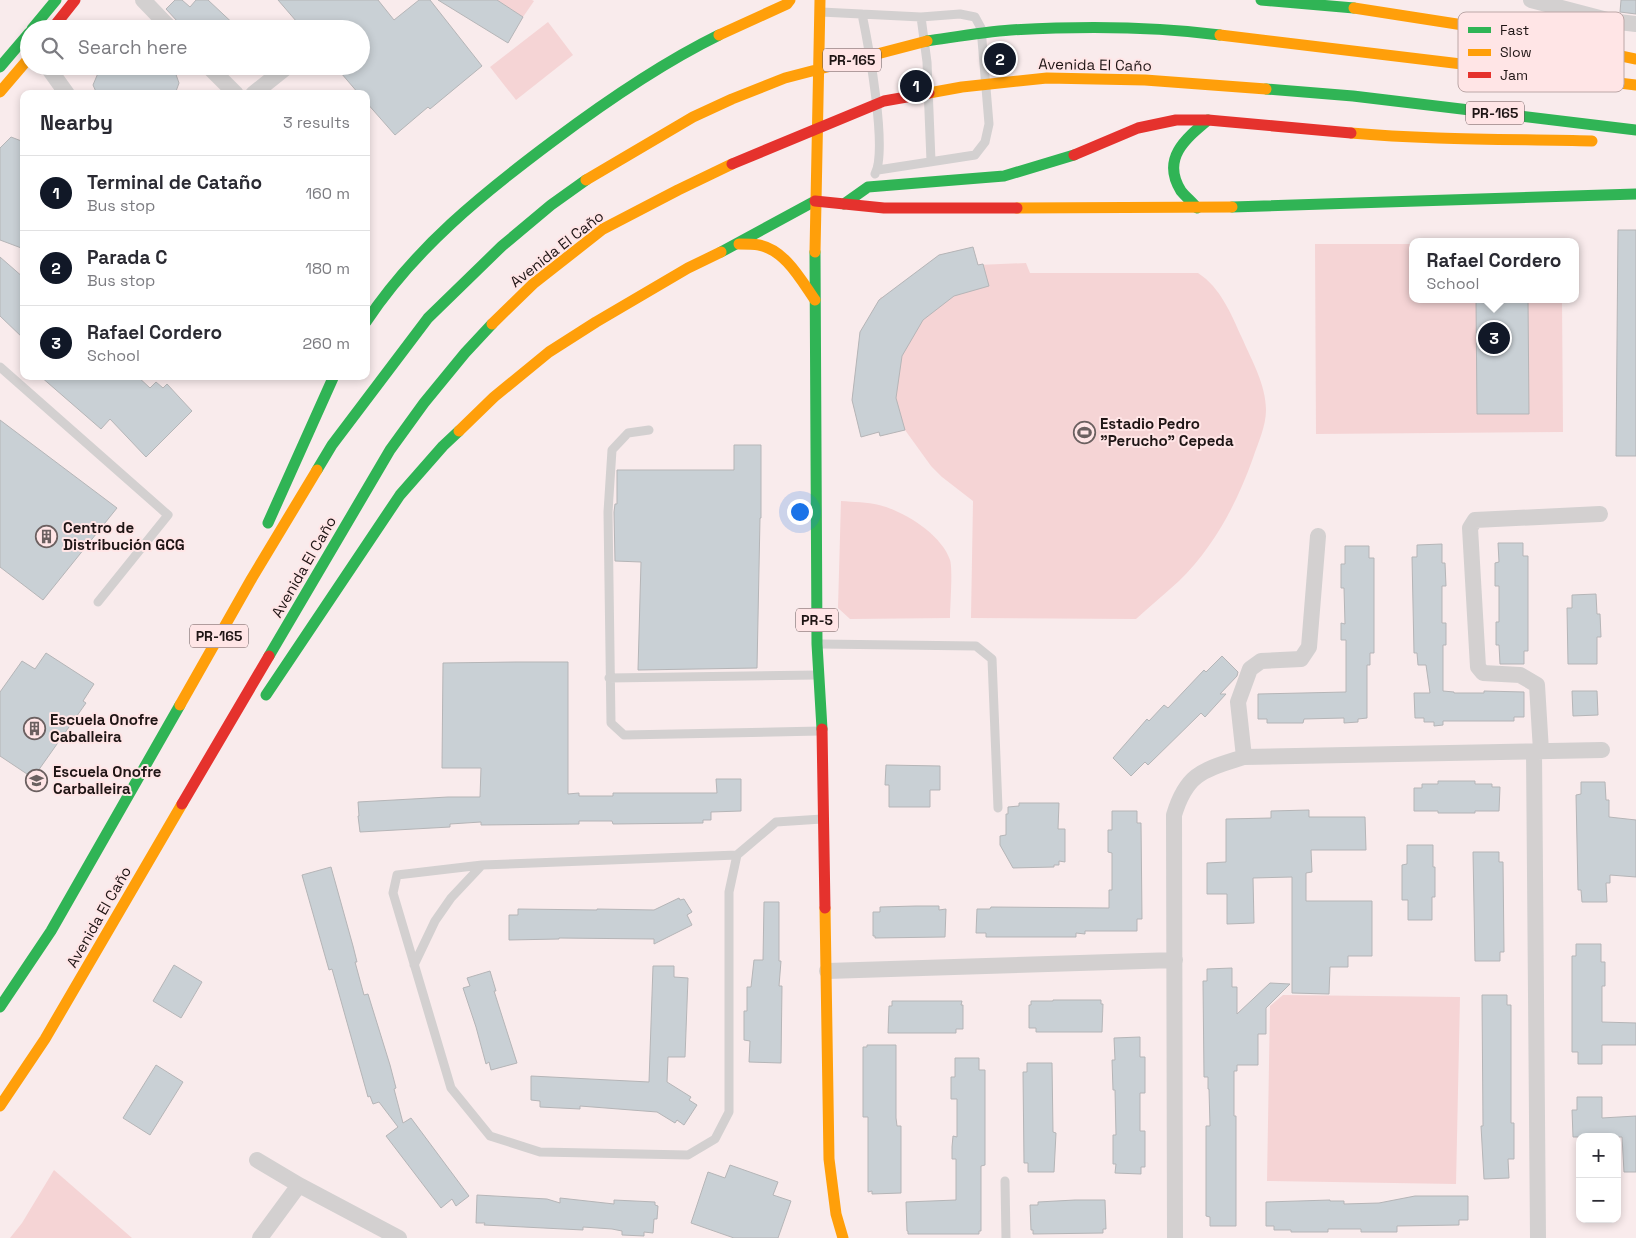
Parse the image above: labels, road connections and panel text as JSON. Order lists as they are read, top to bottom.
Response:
{
  "streets": {
    "main road": ["PR-165", "Avenida El Caño", "PR-5"]
  },
  "places": {
    "sports": ["Estadio Pedro \"Perucho\" Cepeda"],
    "building": ["Centro de Distribución GCG", "Escuela Onofre Caballeira"],
    "school or university": ["Escuela Onofre Carballeira"]
  },
  "legend": ["Fast", "Slow", "Jam"],
  "page": {
    "search": "Search here",
    "pins": ["2", "1", "3"],
    "heading": ["Nearby", "3 results"],
    "list": [
      {
        "mark": "1",
        "name": "Terminal de Cataño",
        "note": "Bus stop",
        "value": "160 m"
      },
      {
        "mark": "2",
        "name": "Parada C",
        "note": "Bus stop",
        "value": "180 m"
      },
      {
        "mark": "3",
        "name": "Rafael Cordero",
        "note": "School",
        "value": "260 m"
      }
    ],
    "popup": ["Rafael Cordero", "School"],
    "map_buttons": ["+", "−"]
  }
}
